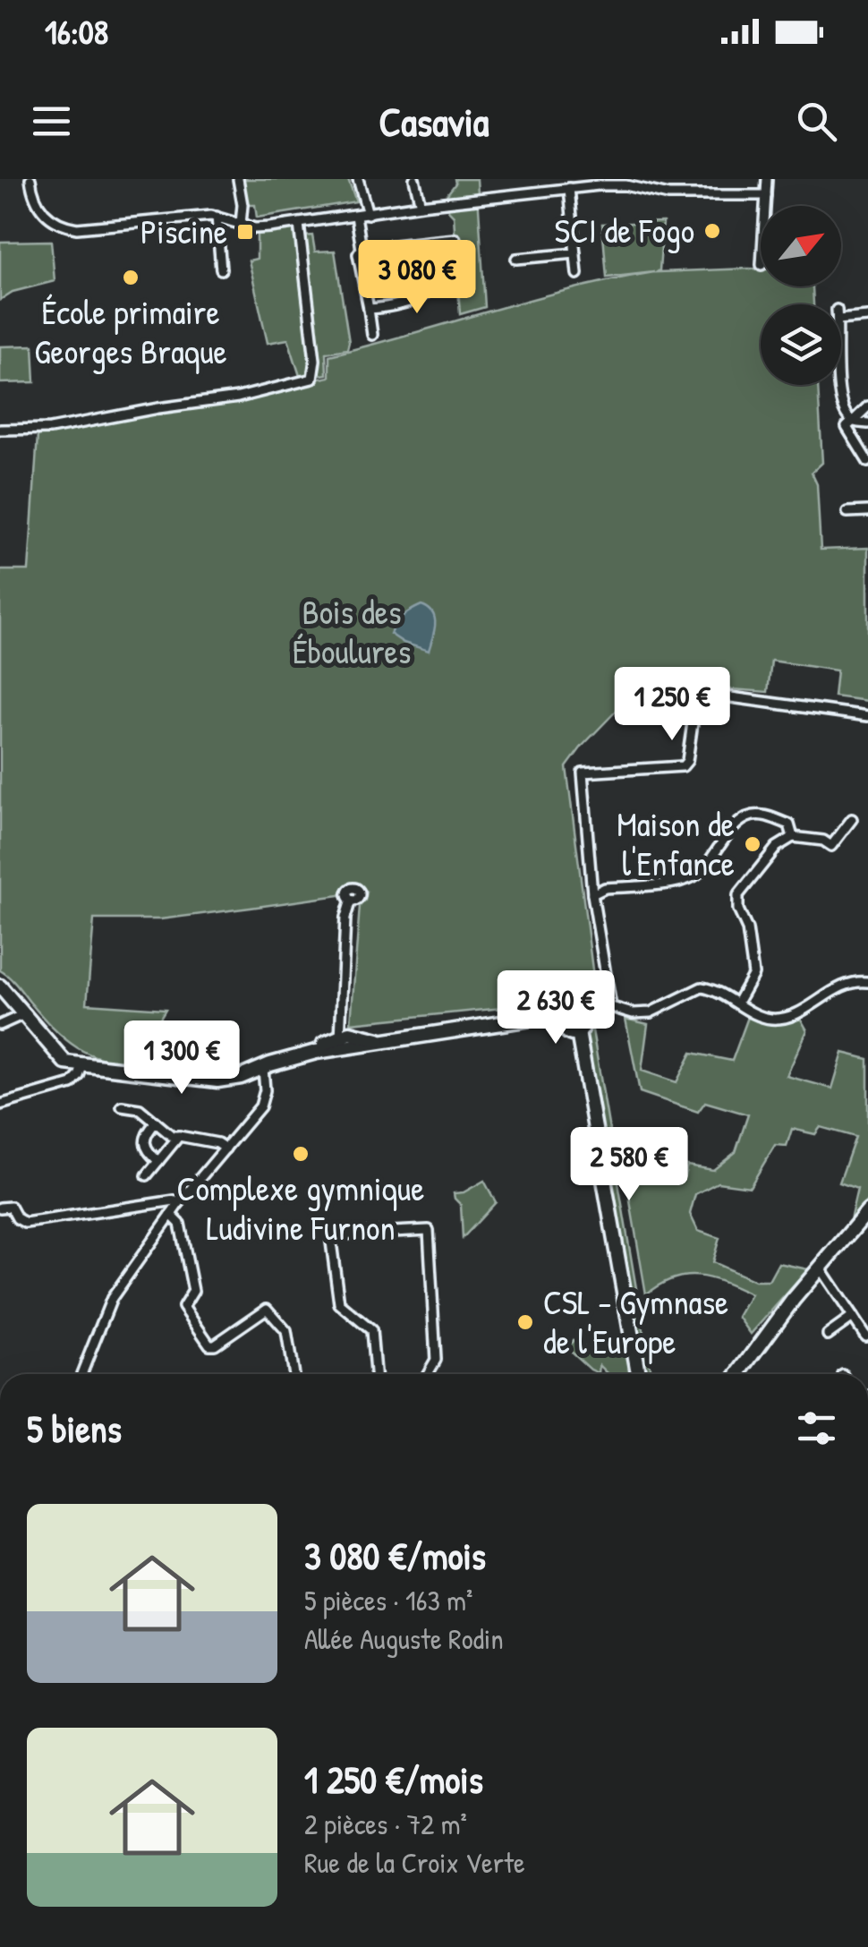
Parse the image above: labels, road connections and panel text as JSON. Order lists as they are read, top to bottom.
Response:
{
  "parks": ["Bois des Éboulures"],
  "places": {
    "other": [
      "SCI de Fogo",
      "École primaire Georges Braque",
      "Maison de l'Enfance",
      "Complexe gymnique Ludivine Furnon",
      "CSL - Gymnase de l'Europe"
    ],
    "transit": ["Piscine"]
  },
  "north": "top right",
  "page": {
    "status": "16:08",
    "header": "Casavia",
    "price": [
      "3 080 €",
      "1 250 €",
      "2 630 €",
      "1 300 €",
      "2 580 €"
    ],
    "heading": "5 biens",
    "list": [
      {
        "name": "3 080 €/mois",
        "note": "5 pièces · 163 m² · Allée Auguste Rodin"
      },
      {
        "name": "1 250 €/mois",
        "note": "2 pièces · 72 m² · Rue de la Croix Verte"
      }
    ]
  }
}
